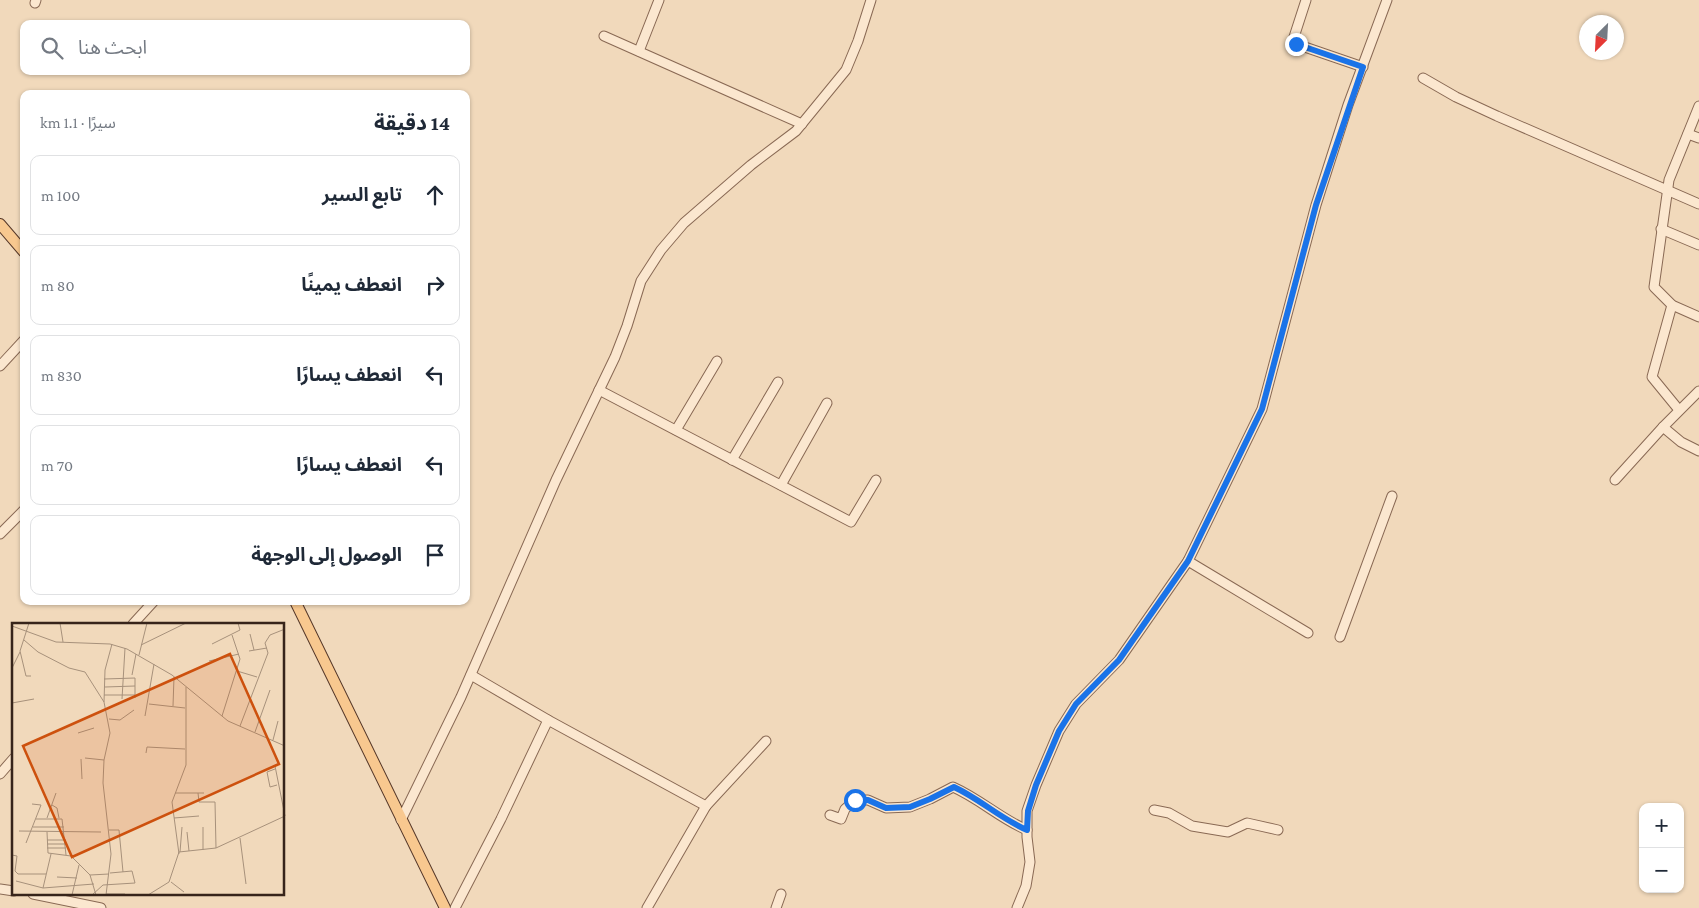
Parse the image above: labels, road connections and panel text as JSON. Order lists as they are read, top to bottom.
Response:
{
  "north": "bottom left",
  "page": {
    "search": "ابحث هنا",
    "heading": ["14 دقيقة", "سيرًا · 1.1 km"],
    "list": [
      ["تابع السير", "100 m"],
      ["انعطف يمينًا", "80 m"],
      ["انعطف يسارًا", "830 m"],
      ["انعطف يسارًا", "70 m"],
      "الوصول إلى الوجهة"
    ],
    "map_buttons": ["+", "−"]
  }
}
